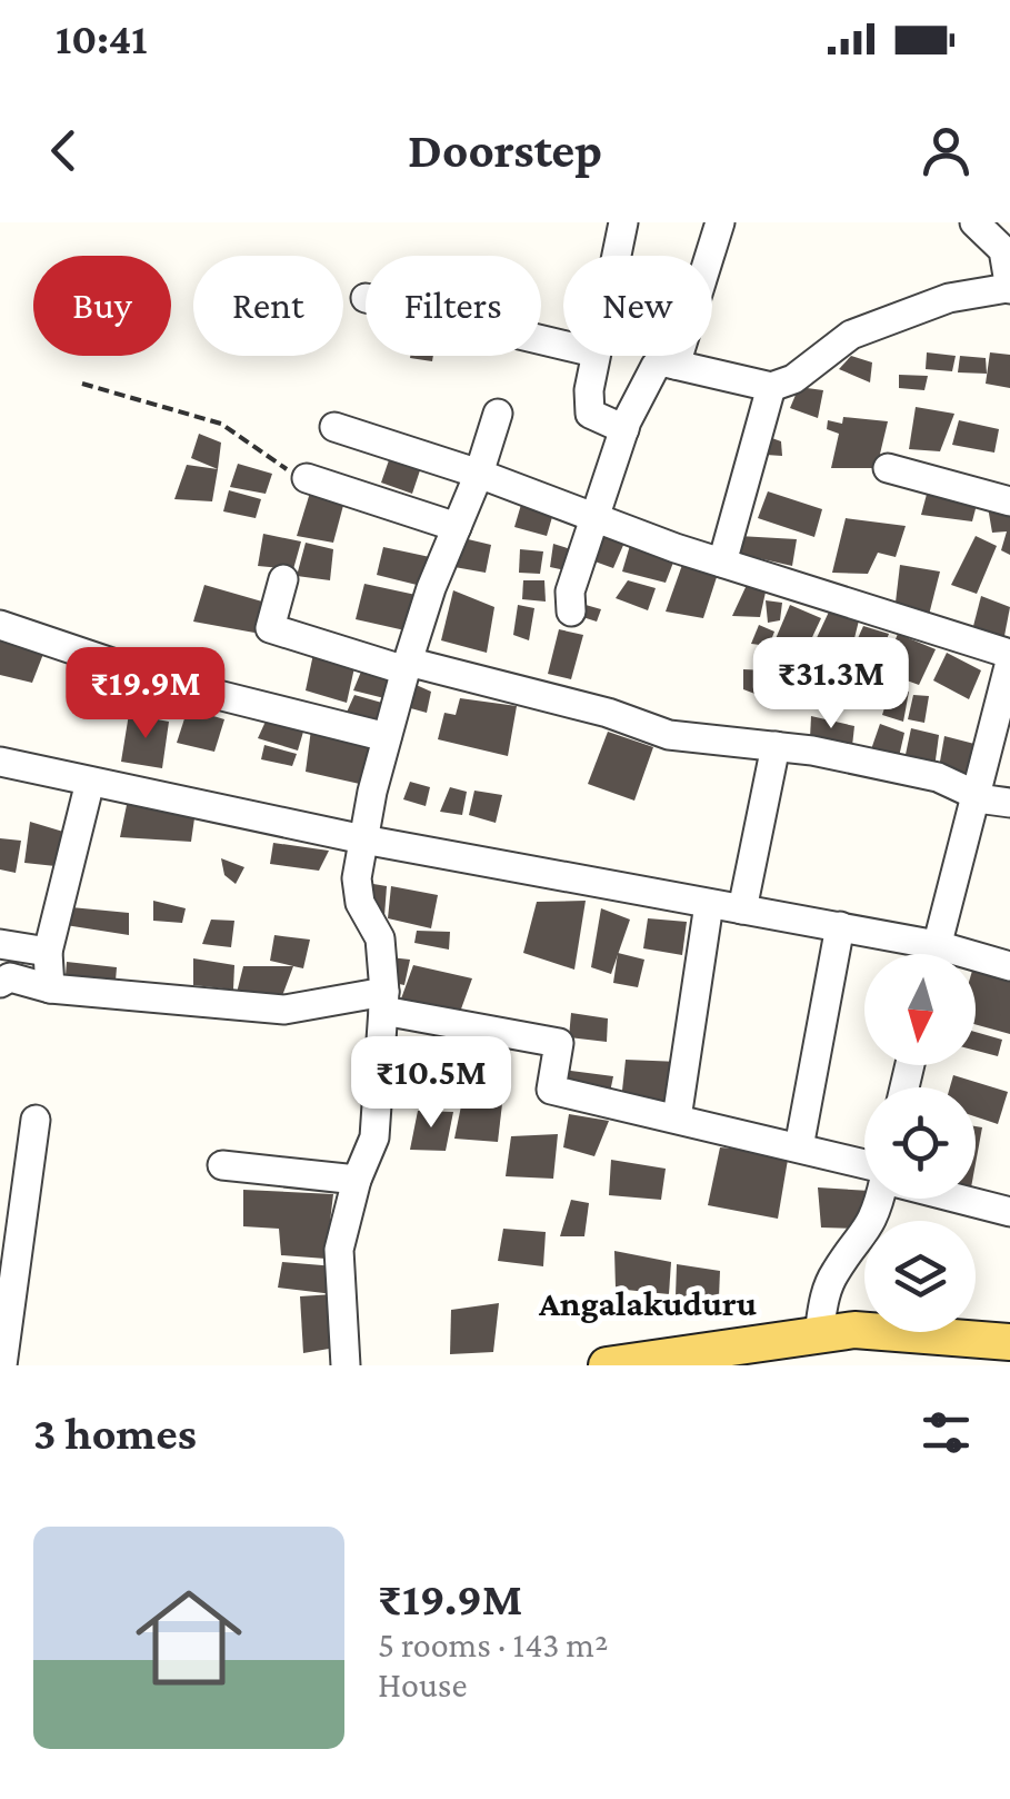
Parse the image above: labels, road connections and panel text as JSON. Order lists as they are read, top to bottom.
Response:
{
  "districts": ["Angalakuduru"],
  "north": "bottom",
  "page": {
    "status": "10:41",
    "header": "Doorstep",
    "chip": [
      "Buy",
      "Rent",
      "Filters",
      "New"
    ],
    "price": ["₹31.3M", "₹19.9M", "₹10.5M"],
    "heading": "3 homes",
    "list": [
      {
        "name": "₹19.9M",
        "note": "5 rooms · 143 m² · House"
      }
    ]
  }
}
